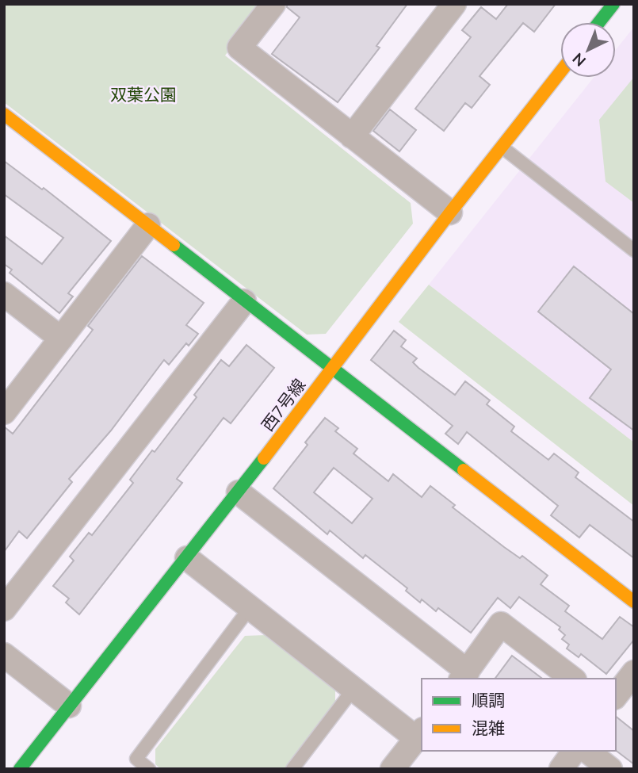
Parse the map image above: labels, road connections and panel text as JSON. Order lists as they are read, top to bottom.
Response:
{
  "streets": {
    "street": ["西7号線"]
  },
  "parks": ["双葉公園"],
  "legend": ["順調", "混雑"],
  "north": "bottom left"
}
